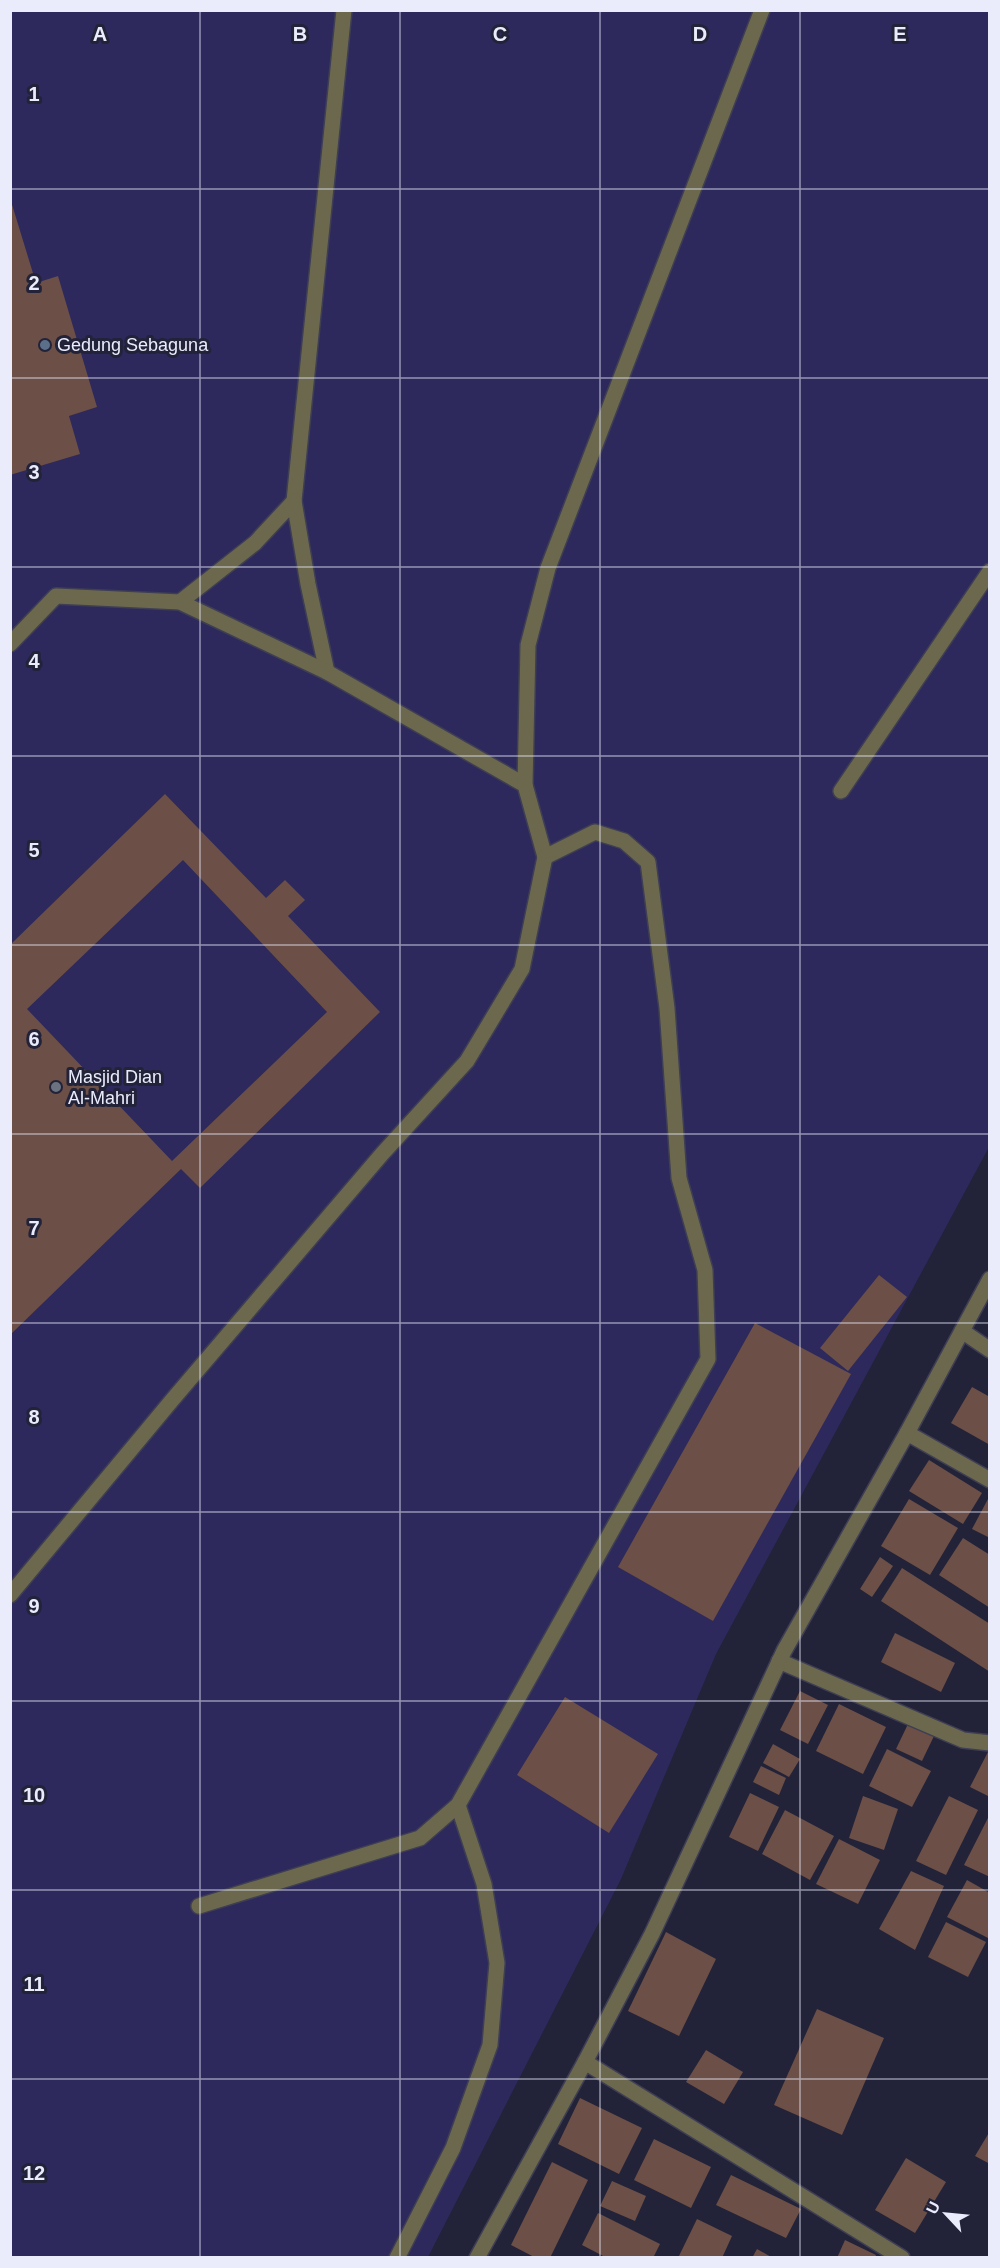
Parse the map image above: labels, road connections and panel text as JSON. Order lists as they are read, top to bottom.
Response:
{
  "places": ["Gedung Sebaguna", "Masjid Dian Al-Mahri"],
  "north": "top left",
  "grid": {
    "columns": [
      "A",
      "B",
      "C",
      "D",
      "E"
    ],
    "rows": [
      "1",
      "2",
      "3",
      "4",
      "5",
      "6",
      "7",
      "8",
      "9",
      "10",
      "11",
      "12"
    ]
  }
}
